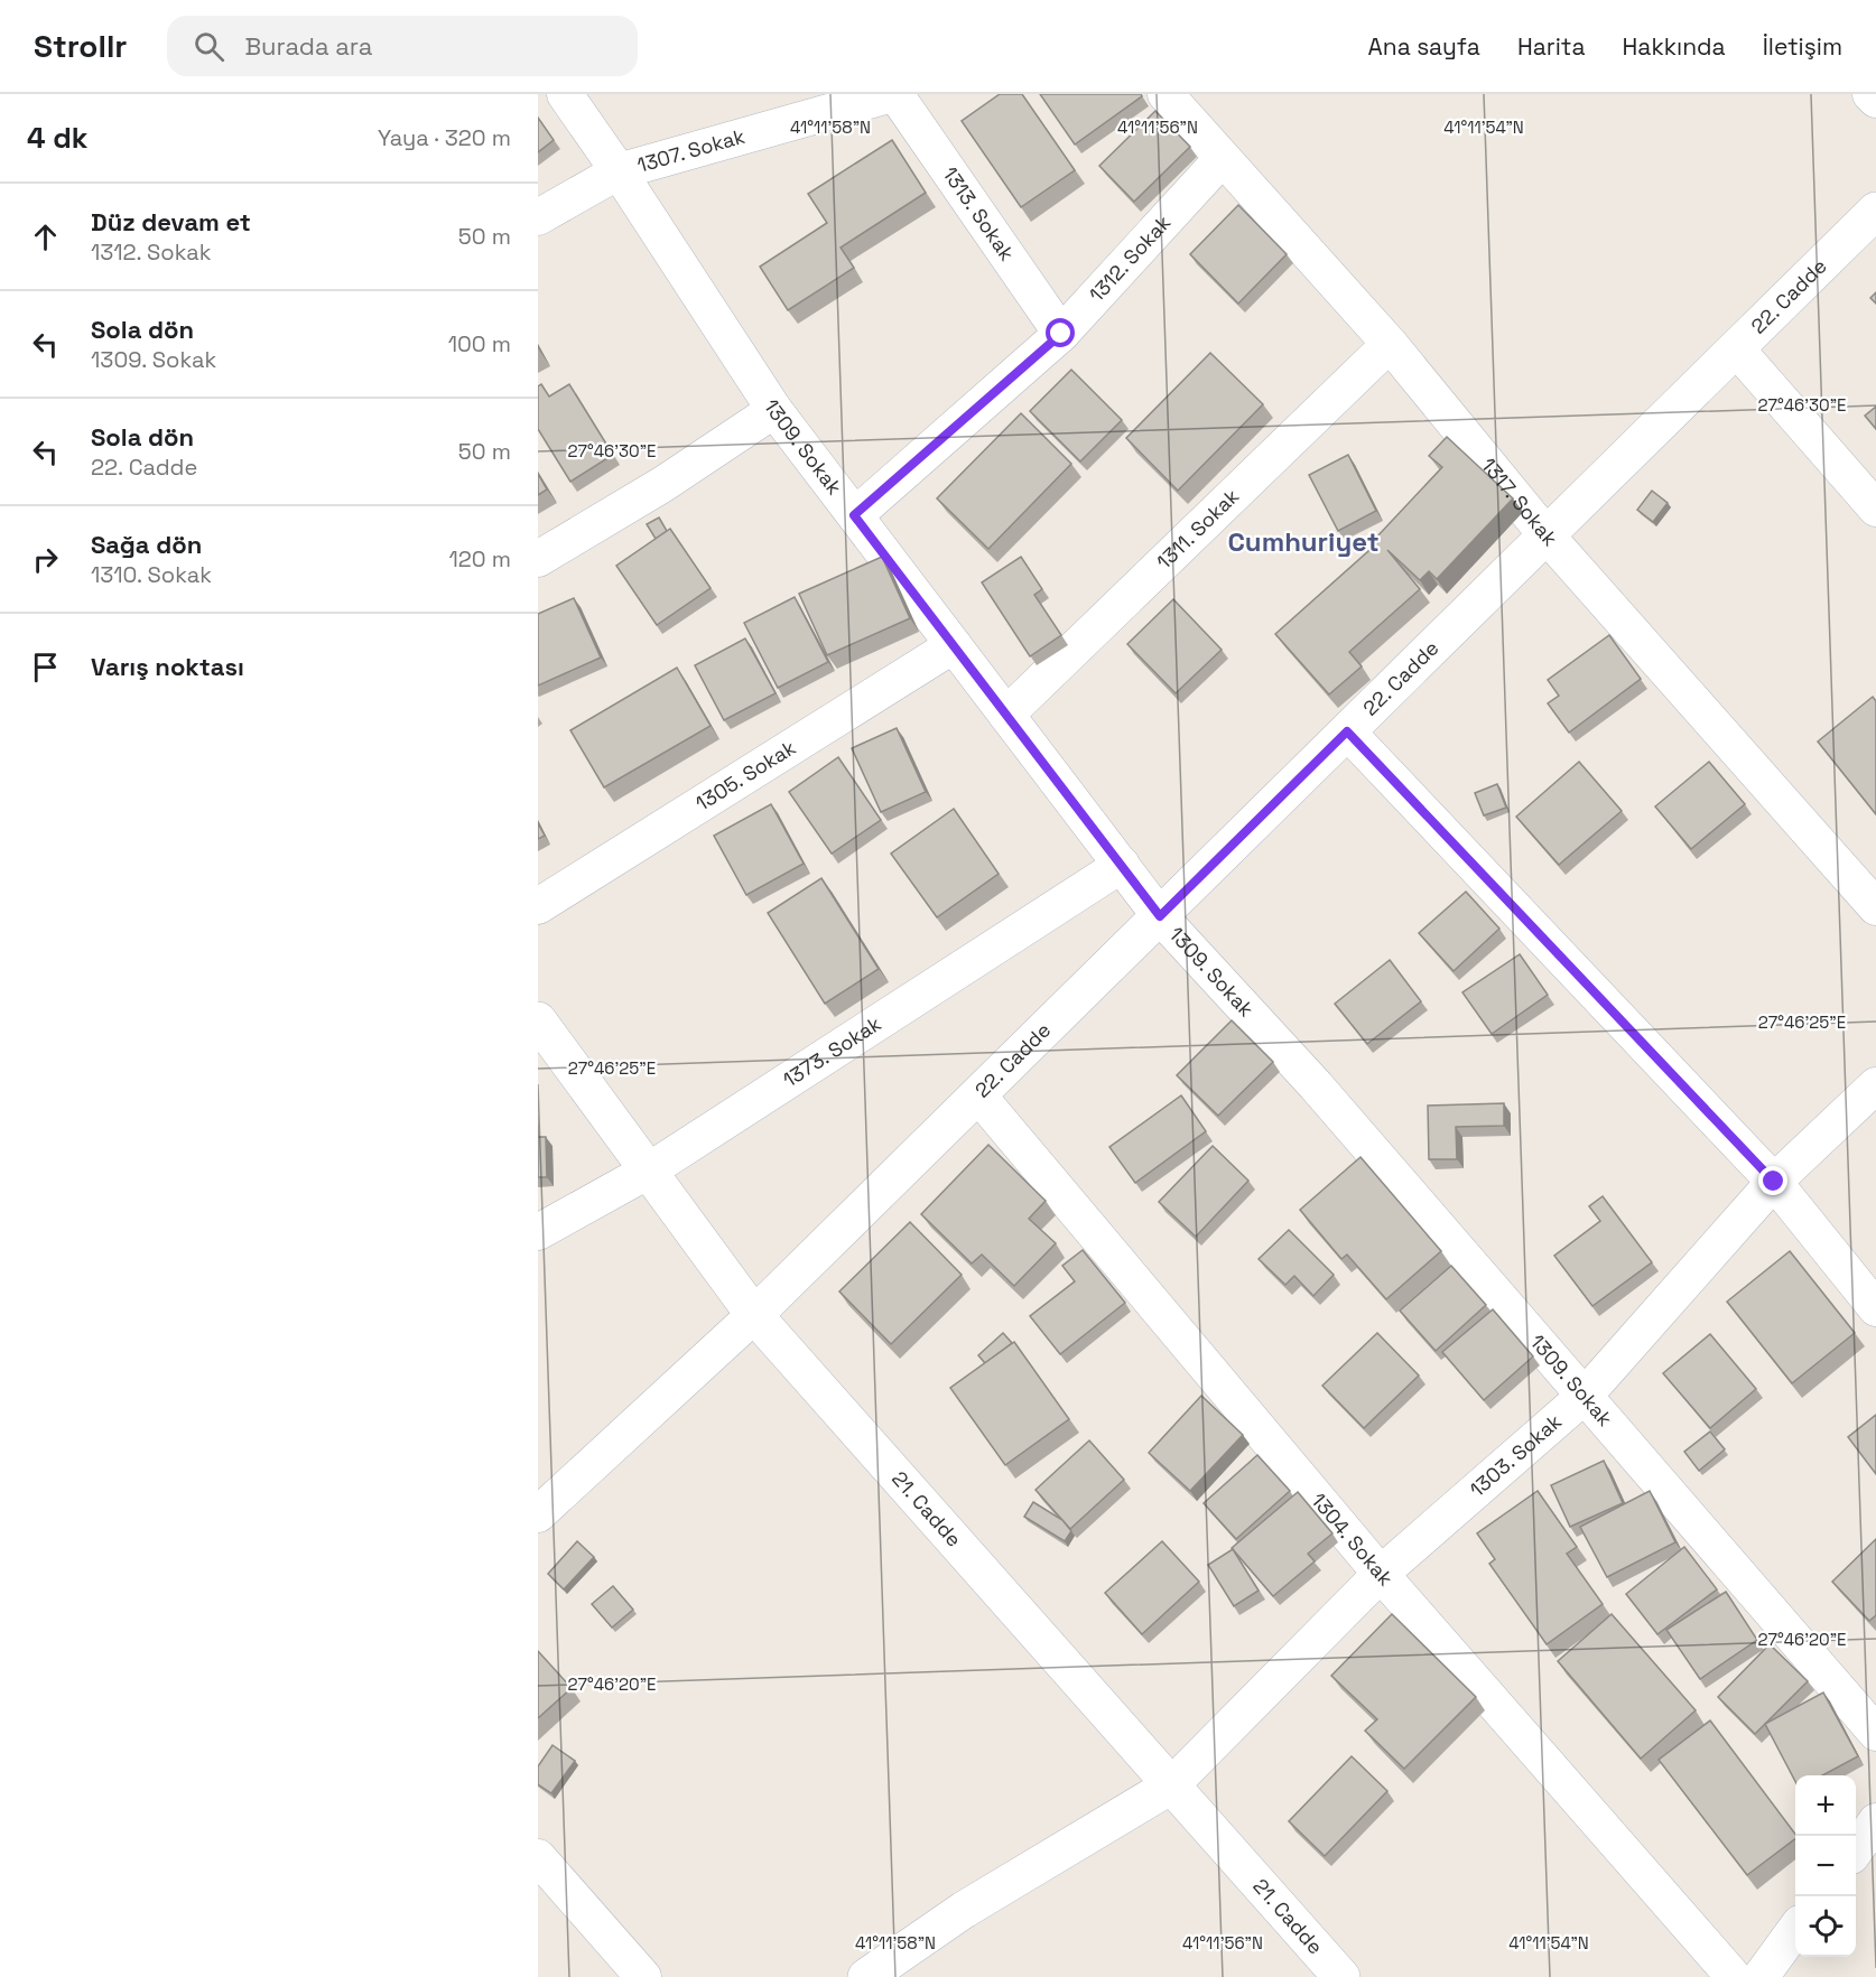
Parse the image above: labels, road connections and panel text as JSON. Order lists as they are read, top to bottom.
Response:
{
  "streets": {
    "street": [
      "1307. Sokak",
      "1313. Sokak",
      "1312. Sokak",
      "22. Cadde",
      "1309. Sokak",
      "1317. Sokak",
      "1311. Sokak",
      "1305. Sokak",
      "1373. Sokak",
      "1303. Sokak",
      "21. Cadde",
      "1304. Sokak"
    ]
  },
  "crossings": [
    ["1307. Sokak", "1313. Sokak"],
    ["1307. Sokak", "1309. Sokak"],
    ["1313. Sokak", "1312. Sokak"],
    ["1312. Sokak", "1309. Sokak"],
    ["1312. Sokak", "1317. Sokak"],
    ["22. Cadde", "1309. Sokak"],
    ["22. Cadde", "1317. Sokak"],
    ["22. Cadde", "21. Cadde"],
    ["22. Cadde", "1304. Sokak"],
    ["1309. Sokak", "1311. Sokak"],
    ["1309. Sokak", "1305. Sokak"],
    ["1309. Sokak", "1373. Sokak"],
    ["1309. Sokak", "1303. Sokak"],
    ["1317. Sokak", "1311. Sokak"],
    ["1373. Sokak", "21. Cadde"],
    ["1303. Sokak", "21. Cadde"],
    ["1303. Sokak", "1304. Sokak"]
  ],
  "districts": ["Cumhuriyet"],
  "page": {
    "header": "Strollr",
    "search": "Burada ara",
    "nav": [
      "Ana sayfa",
      "Harita",
      "Hakkında",
      "İletişim"
    ],
    "heading": ["4 dk", "Yaya · 320 m"],
    "list": [
      ["Düz devam et", "1312. Sokak", "50 m"],
      ["Sola dön", "1309. Sokak", "100 m"],
      ["Sola dön", "22. Cadde", "50 m"],
      ["Sağa dön", "1310. Sokak", "120 m"],
      "Varış noktası"
    ],
    "map_buttons": ["+", "−"]
  },
  "coordinates": [
    "41°11'58\"N",
    "41°11'56\"N",
    "41°11'54\"N",
    "27°46'30\"E",
    "27°46'25\"E",
    "27°46'20\"E"
  ]
}
